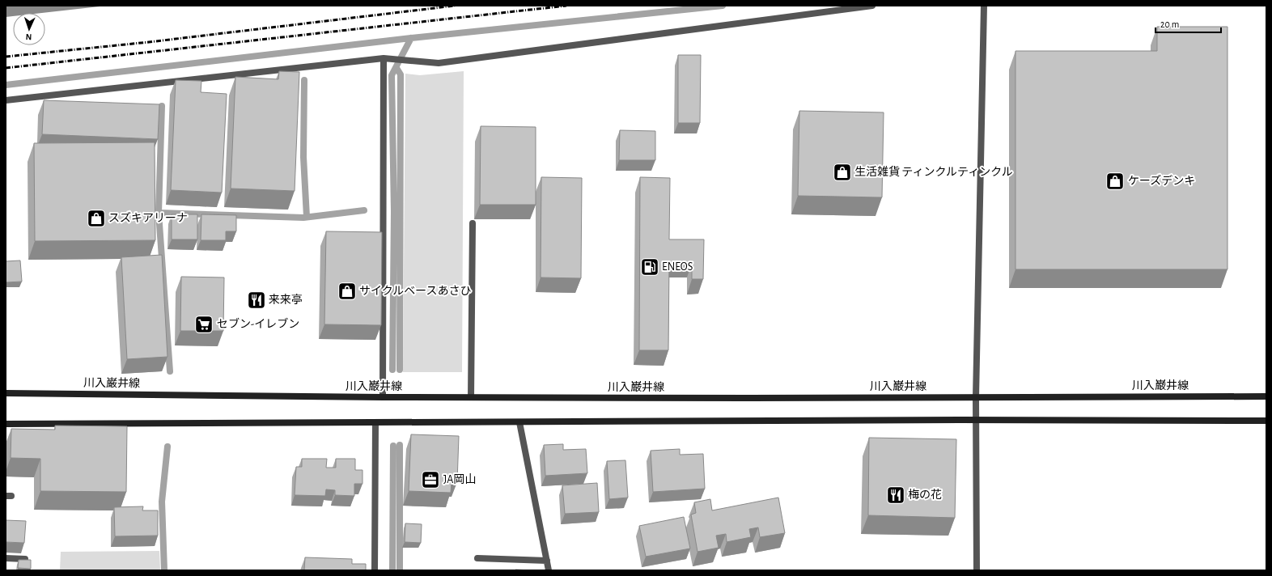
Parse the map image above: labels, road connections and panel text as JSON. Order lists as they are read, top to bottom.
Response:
{
  "streets": {
    "main road": ["川入巌井線"]
  },
  "places": {
    "shop": [
      "生活雑貨 ティンクルティンクル",
      "ケーズデンキ",
      "スズキアリーナ",
      "サイクルベースあさひ"
    ],
    "fuel station": ["ENEOS"],
    "restaurant": ["来来亭", "梅の花"],
    "supermarket": ["セブン-イレブン"],
    "office": ["JA岡山"]
  },
  "scale_bar": "20 m",
  "north": "bottom"
}
